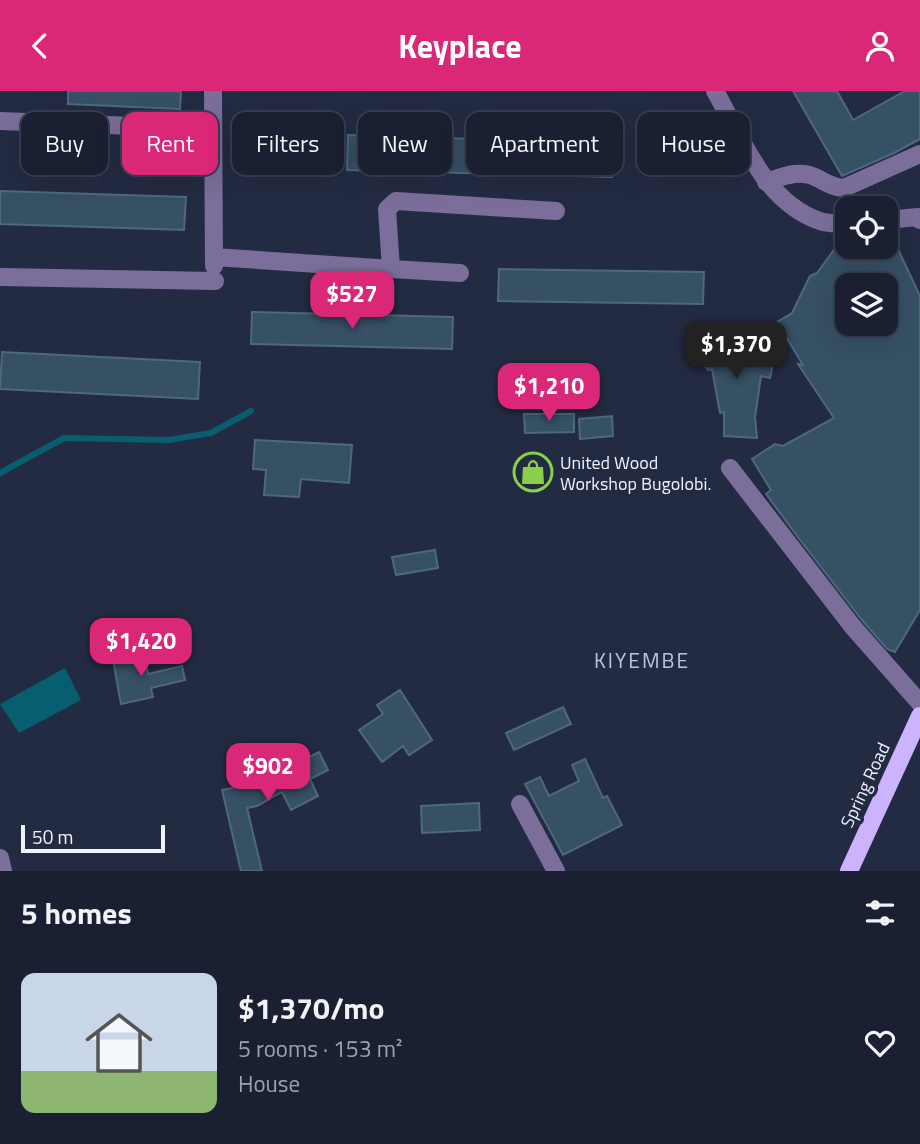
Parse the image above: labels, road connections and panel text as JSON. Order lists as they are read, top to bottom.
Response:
{
  "streets": {
    "main road": ["Spring Road"]
  },
  "districts": ["KIYEMBE"],
  "places": {
    "shop": ["United Wood Workshop Bugolobi."]
  },
  "scale_bar": "50 m",
  "page": {
    "header": "Keyplace",
    "chip": [
      "Buy",
      "Rent",
      "Filters",
      "New",
      "Apartment",
      "House"
    ],
    "price": [
      "$527",
      "$1,370",
      "$1,210",
      "$1,420",
      "$902"
    ],
    "scale": "50 m",
    "heading": "5 homes",
    "list": [
      {
        "name": "$1,370/mo",
        "note": "5 rooms · 153 m² · House"
      }
    ]
  }
}
